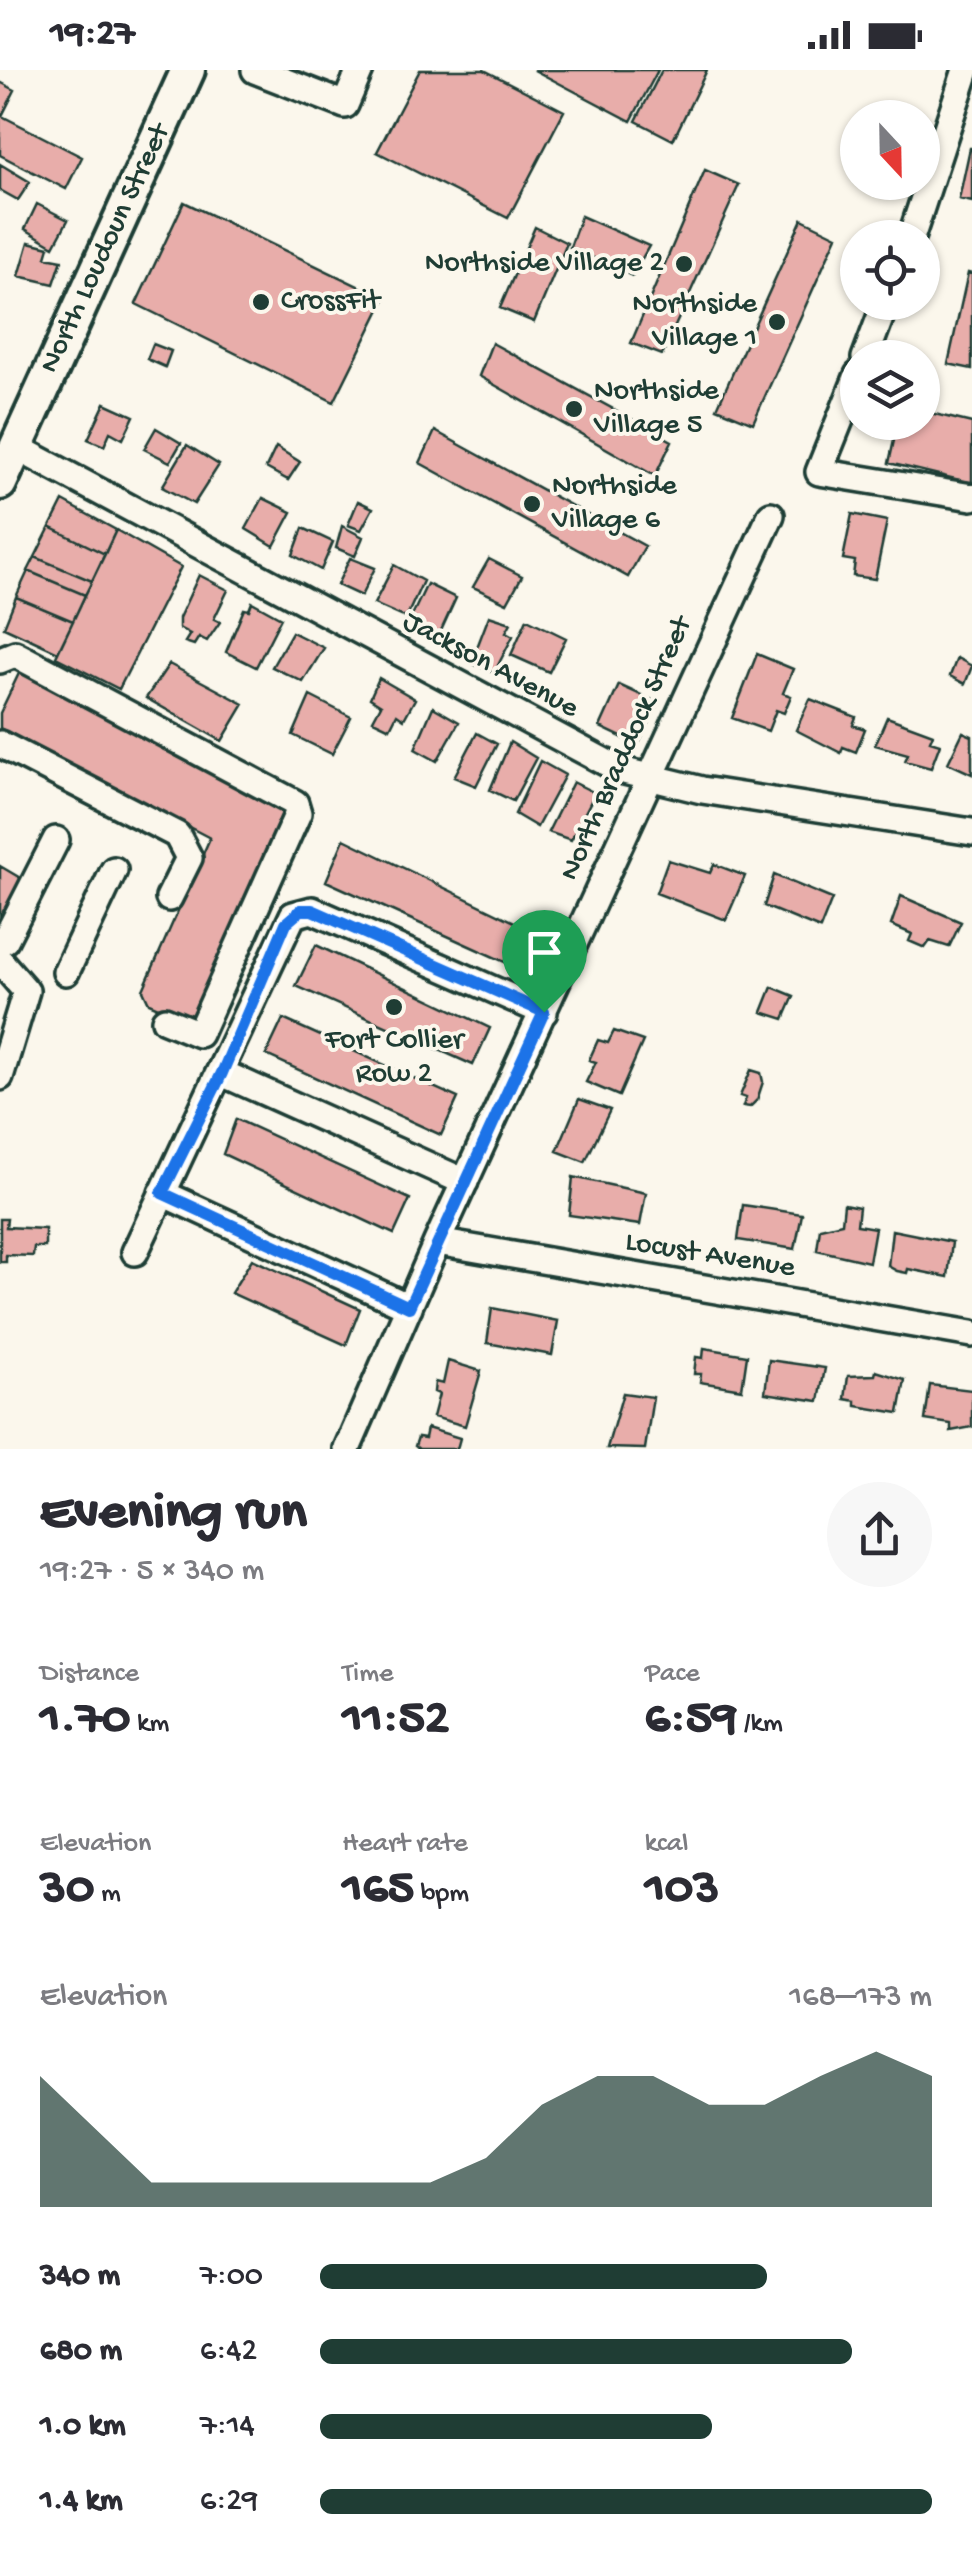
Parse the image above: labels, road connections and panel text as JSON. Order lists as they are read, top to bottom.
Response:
{
  "streets": {
    "main road": ["North Loudoun Street"],
    "street": ["Jackson Avenue", "North Braddock Street", "Locust Avenue"]
  },
  "crossings": [
    ["North Loudoun Street", "Jackson Avenue"],
    ["Jackson Avenue", "North Braddock Street"],
    ["North Braddock Street", "Locust Avenue"]
  ],
  "places": [
    "Northside Village 2",
    "CrossFit",
    "Northside Village 1",
    "Northside Village 5",
    "Northside Village 6",
    "Fort Collier Row 2"
  ],
  "north": "bottom",
  "page": {
    "status": "19:27",
    "heading": ["Evening run", "19:27 · 5 × 340 m"],
    "stats": [
      ["Distance", "1.70 km"],
      ["Time", "11:52"],
      ["Pace", "6:59 /km"],
      ["Elevation", "30 m"],
      ["Heart rate", "165 bpm"],
      ["kcal", "103"]
    ],
    "chart": ["Elevation", "168–173 m"],
    "list": [
      {
        "name": "340 m",
        "note": "7:00"
      },
      {
        "name": "680 m",
        "note": "6:42"
      },
      {
        "name": "1.0 km",
        "note": "7:14"
      },
      {
        "name": "1.4 km",
        "note": "6:29"
      }
    ]
  }
}
